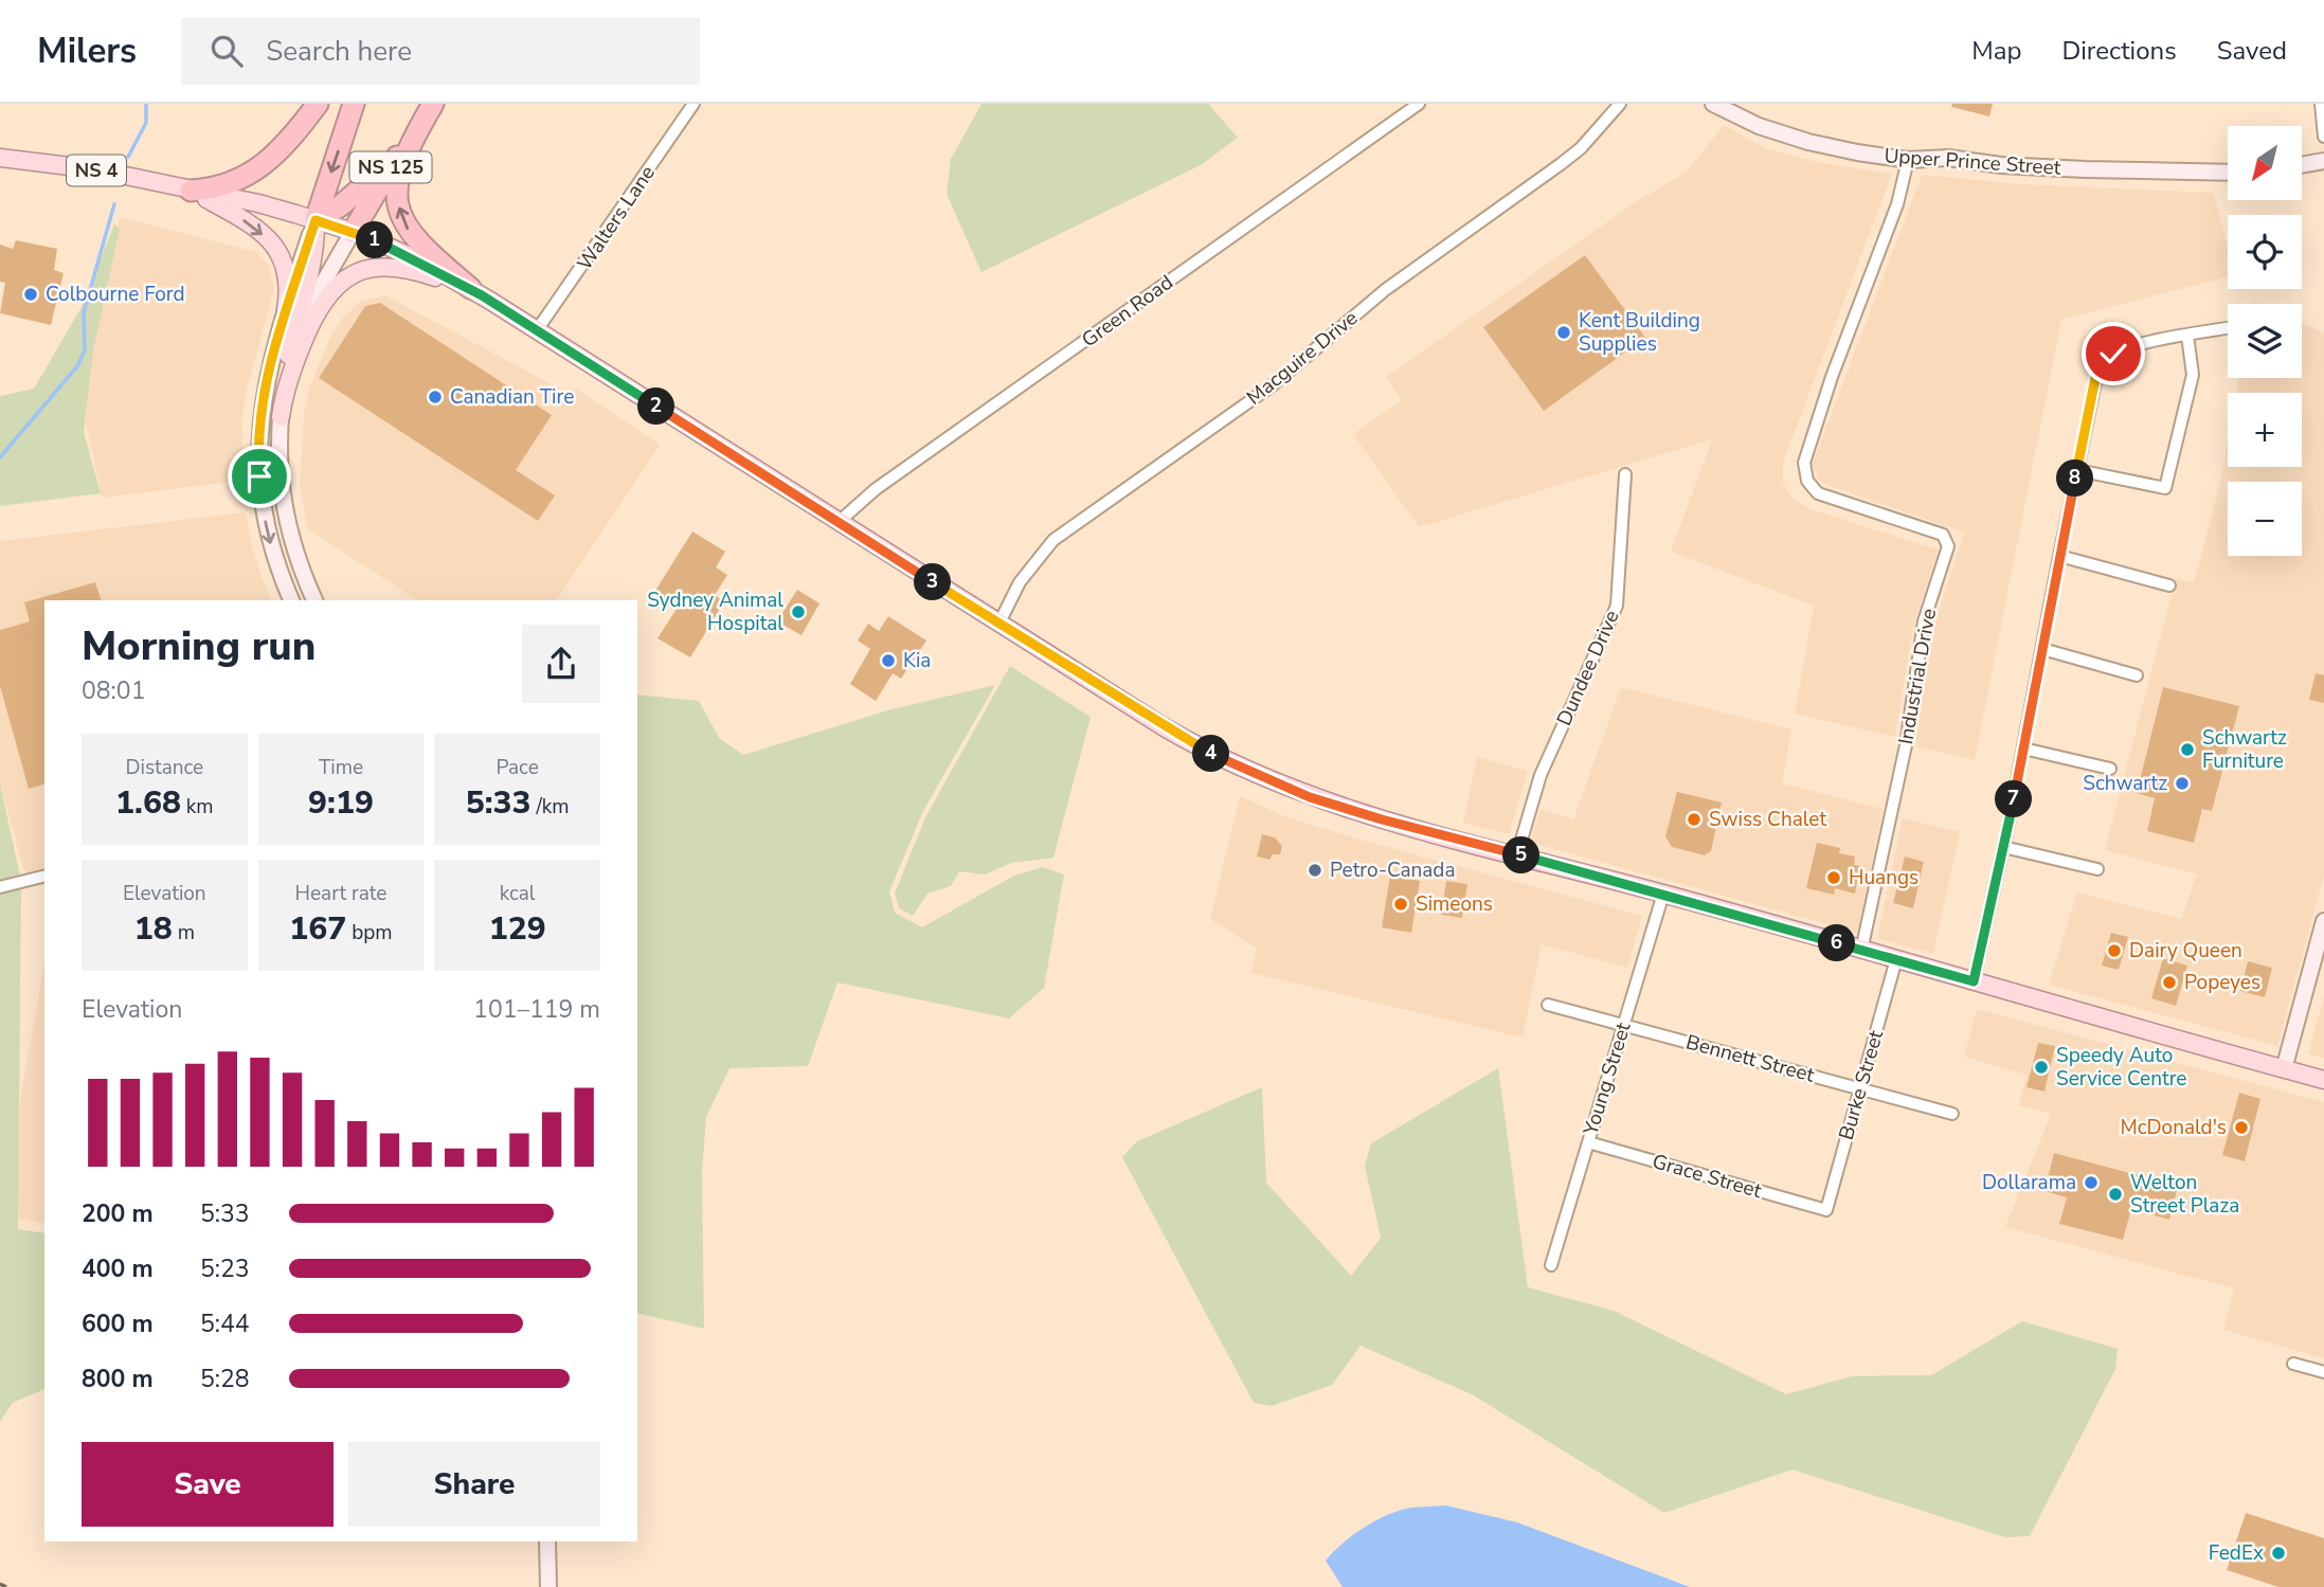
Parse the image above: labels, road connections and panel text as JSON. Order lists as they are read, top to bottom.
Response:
{
  "streets": {
    "highway": ["NS 125"],
    "main road": ["Upper Prince Street", "NS 4"],
    "street": [
      "Walters Lane",
      "Green Road",
      "Macguire Drive",
      "Dundee Drive",
      "Industrial Drive",
      "Bennett Street",
      "Young Street",
      "Burke Street",
      "Grace Street"
    ]
  },
  "crossings": [
    ["Upper Prince Street", "Industrial Drive"],
    ["NS 125", "NS 4"],
    ["NS 4", "Walters Lane"],
    ["NS 4", "Green Road"],
    ["NS 4", "Macguire Drive"],
    ["NS 4", "Dundee Drive"],
    ["NS 4", "Industrial Drive"],
    ["NS 4", "Young Street"],
    ["NS 4", "Burke Street"],
    ["Bennett Street", "Young Street"],
    ["Bennett Street", "Burke Street"],
    ["Young Street", "Grace Street"],
    ["Burke Street", "Grace Street"]
  ],
  "places": [
    "Colbourne Ford",
    "Kent Building Supplies",
    "Canadian Tire",
    "Sydney Animal Hospital",
    "Kia",
    "Schwartz Furniture",
    "Schwartz",
    "Swiss Chalet",
    "Petro-Canada",
    "Huangs",
    "Simeons",
    "Dairy Queen",
    "Popeyes",
    "Speedy Auto Service Centre",
    "McDonald's",
    "Dollarama",
    "Welton Street Plaza",
    "FedEx"
  ],
  "north": "bottom left",
  "page": {
    "header": "Milers",
    "search": "Search here",
    "nav": ["Map", "Directions", "Saved"],
    "map_buttons": ["+", "−"],
    "pins": [
      "1",
      "2",
      "8",
      "3",
      "4",
      "7",
      "5",
      "6"
    ],
    "heading": ["Morning run", "08:01"],
    "stats": [
      ["Distance", "1.68 km"],
      ["Time", "9:19"],
      ["Pace", "5:33 /km"],
      ["Elevation", "18 m"],
      ["Heart rate", "167 bpm"],
      ["kcal", "129"]
    ],
    "chart": ["Elevation", "101–119 m"],
    "list": [
      {
        "name": "200 m",
        "note": "5:33"
      },
      {
        "name": "400 m",
        "note": "5:23"
      },
      {
        "name": "600 m",
        "note": "5:44"
      },
      {
        "name": "800 m",
        "note": "5:28"
      }
    ],
    "buttons": ["Save", "Share"]
  }
}
